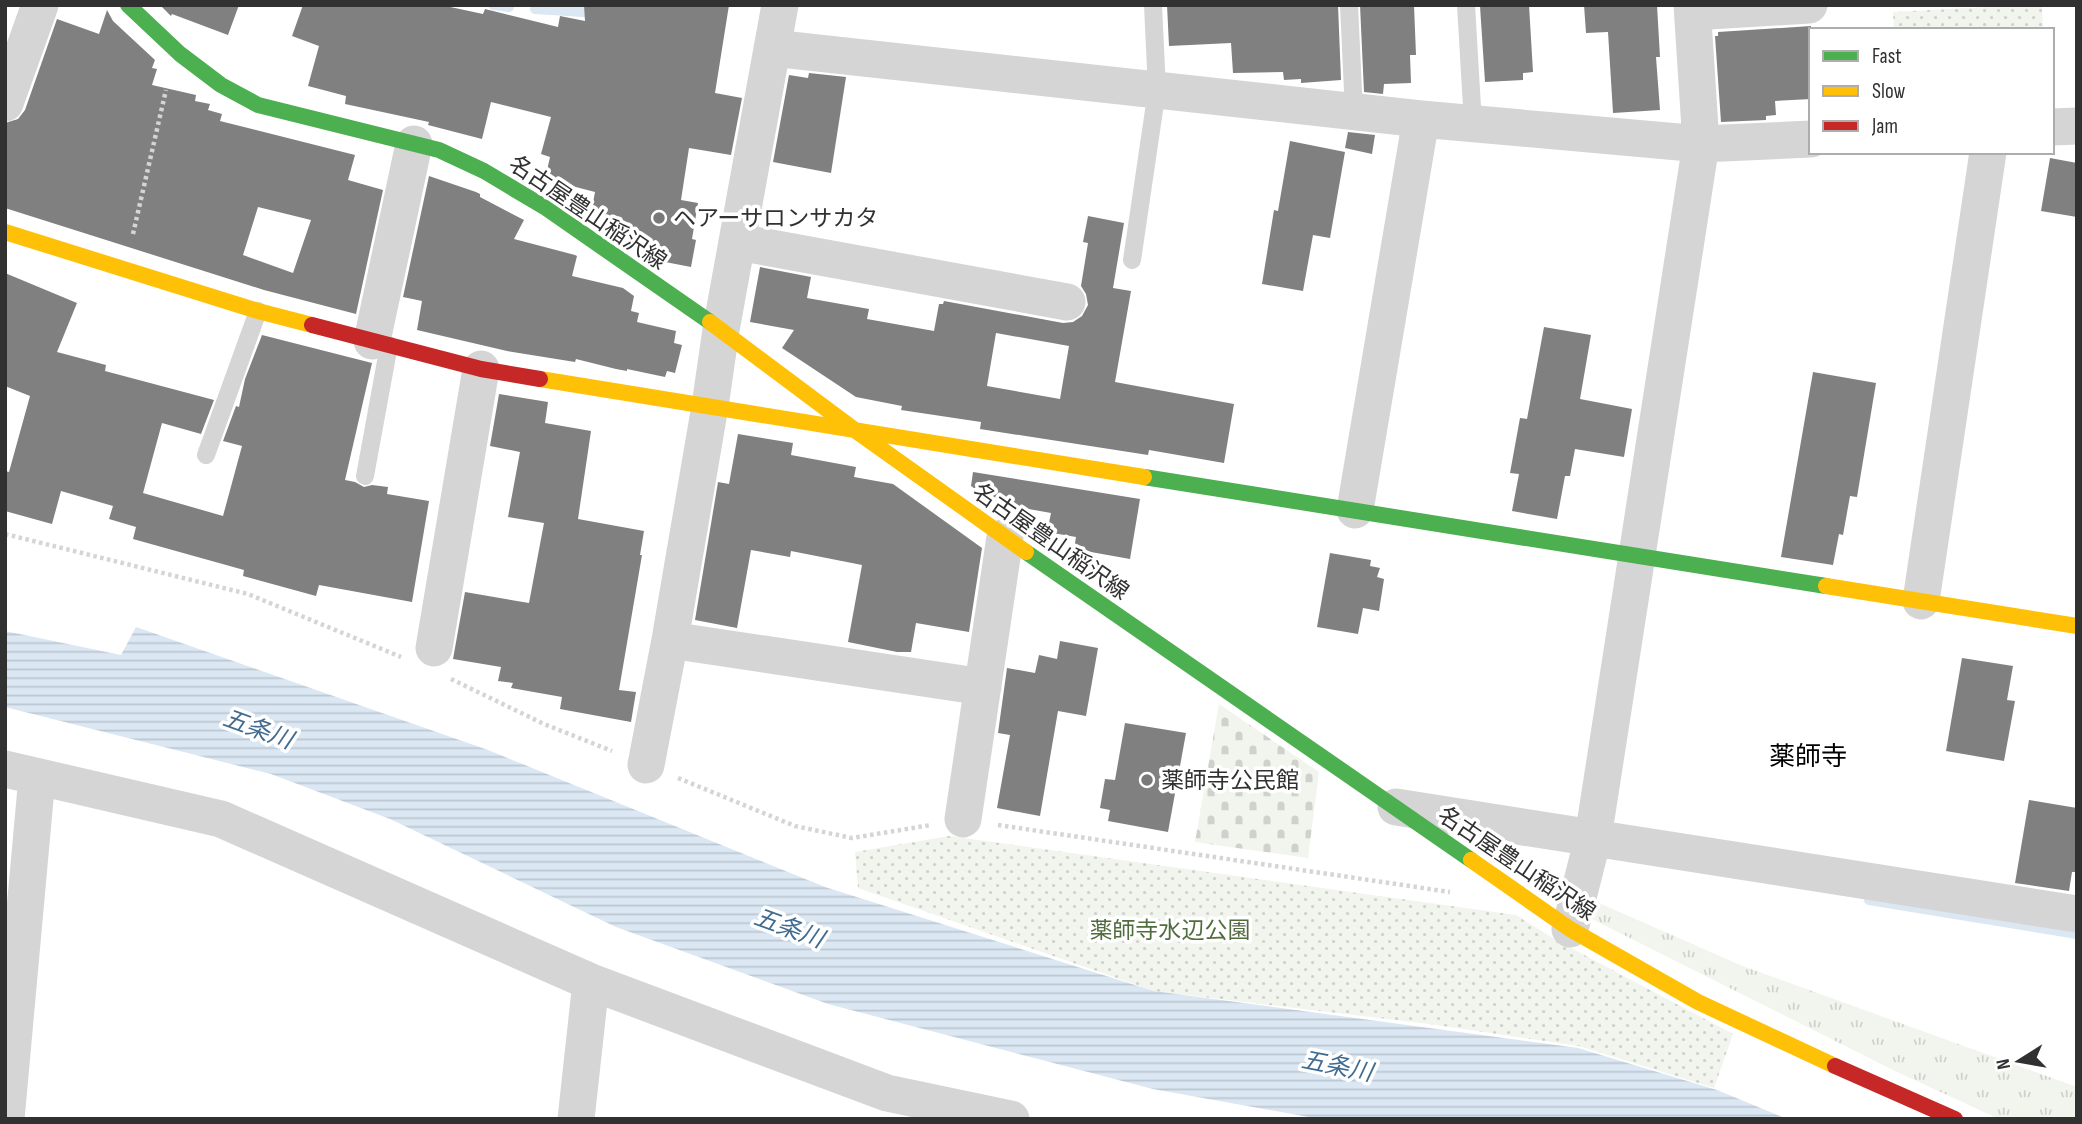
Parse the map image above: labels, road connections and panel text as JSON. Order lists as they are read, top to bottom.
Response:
{
  "streets": {
    "main road": ["名古屋豊山稲沢線"]
  },
  "districts": ["薬師寺"],
  "water": ["五条川"],
  "parks": ["薬師寺水辺公園"],
  "places": ["ヘアーサロンサカタ", "薬師寺公民館"],
  "legend": ["Fast", "Slow", "Jam"],
  "north": "left"
}
